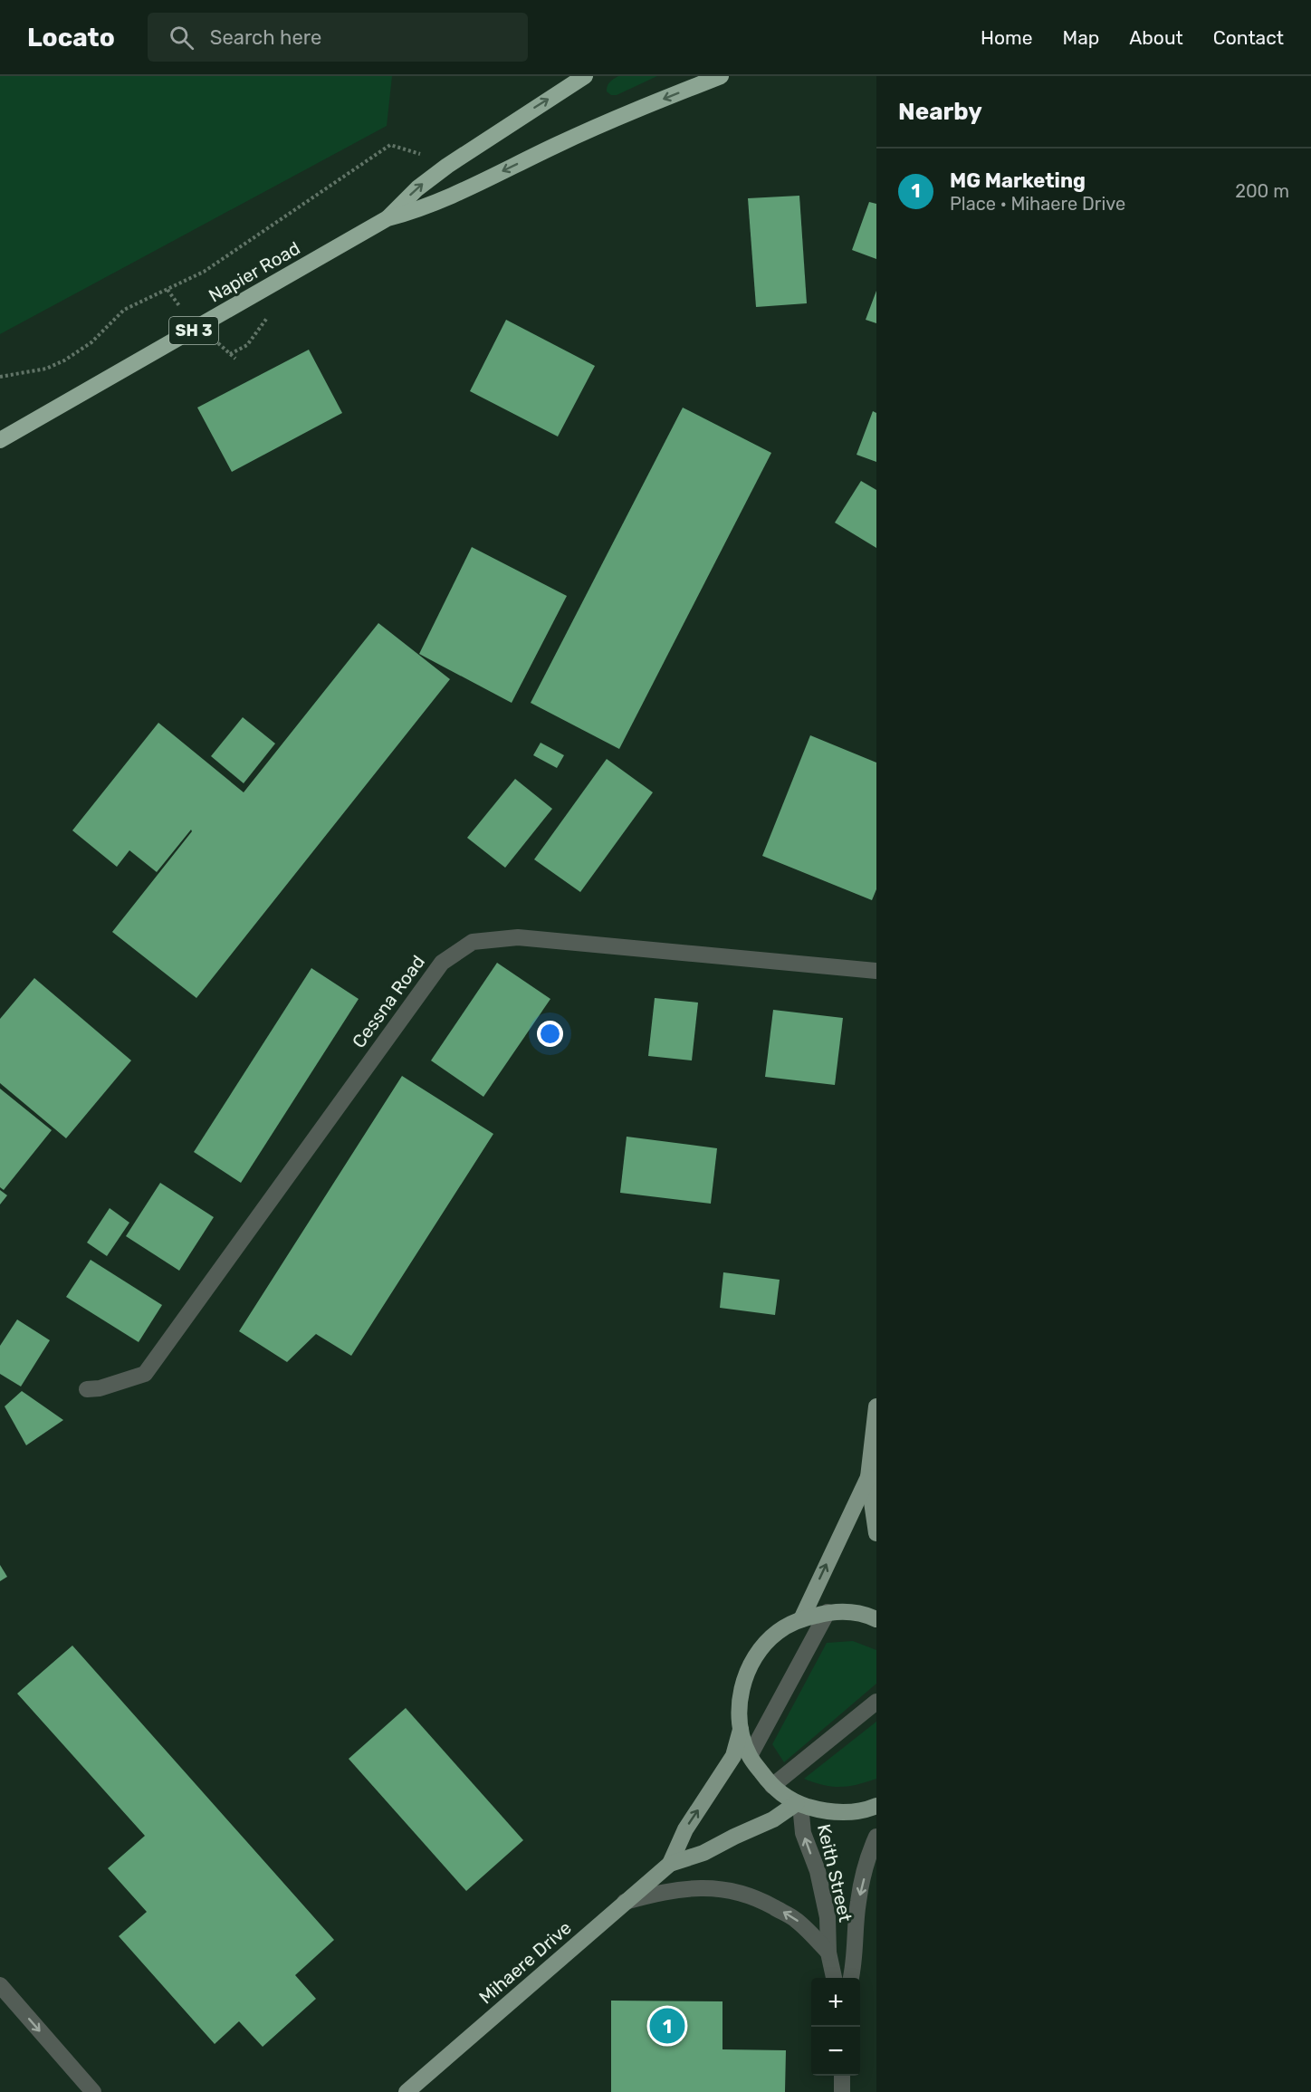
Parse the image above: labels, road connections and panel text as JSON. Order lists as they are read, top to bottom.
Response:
{
  "streets": {
    "highway": ["Napier Road", "SH 3"],
    "main road": ["Mihaere Drive"],
    "street": ["Cessna Road", "Keith Street"]
  },
  "crossings": [
    ["Keith Street", "Mihaere Drive"]
  ],
  "page": {
    "header": "Locato",
    "search": "Search here",
    "nav": [
      "Home",
      "Map",
      "About",
      "Contact"
    ],
    "heading": "Nearby",
    "list": [
      {
        "mark": "1",
        "name": "MG Marketing",
        "note": "Place · Mihaere Drive",
        "value": "200 m"
      }
    ],
    "map_buttons": ["+", "−"],
    "pins": "1"
  }
}
